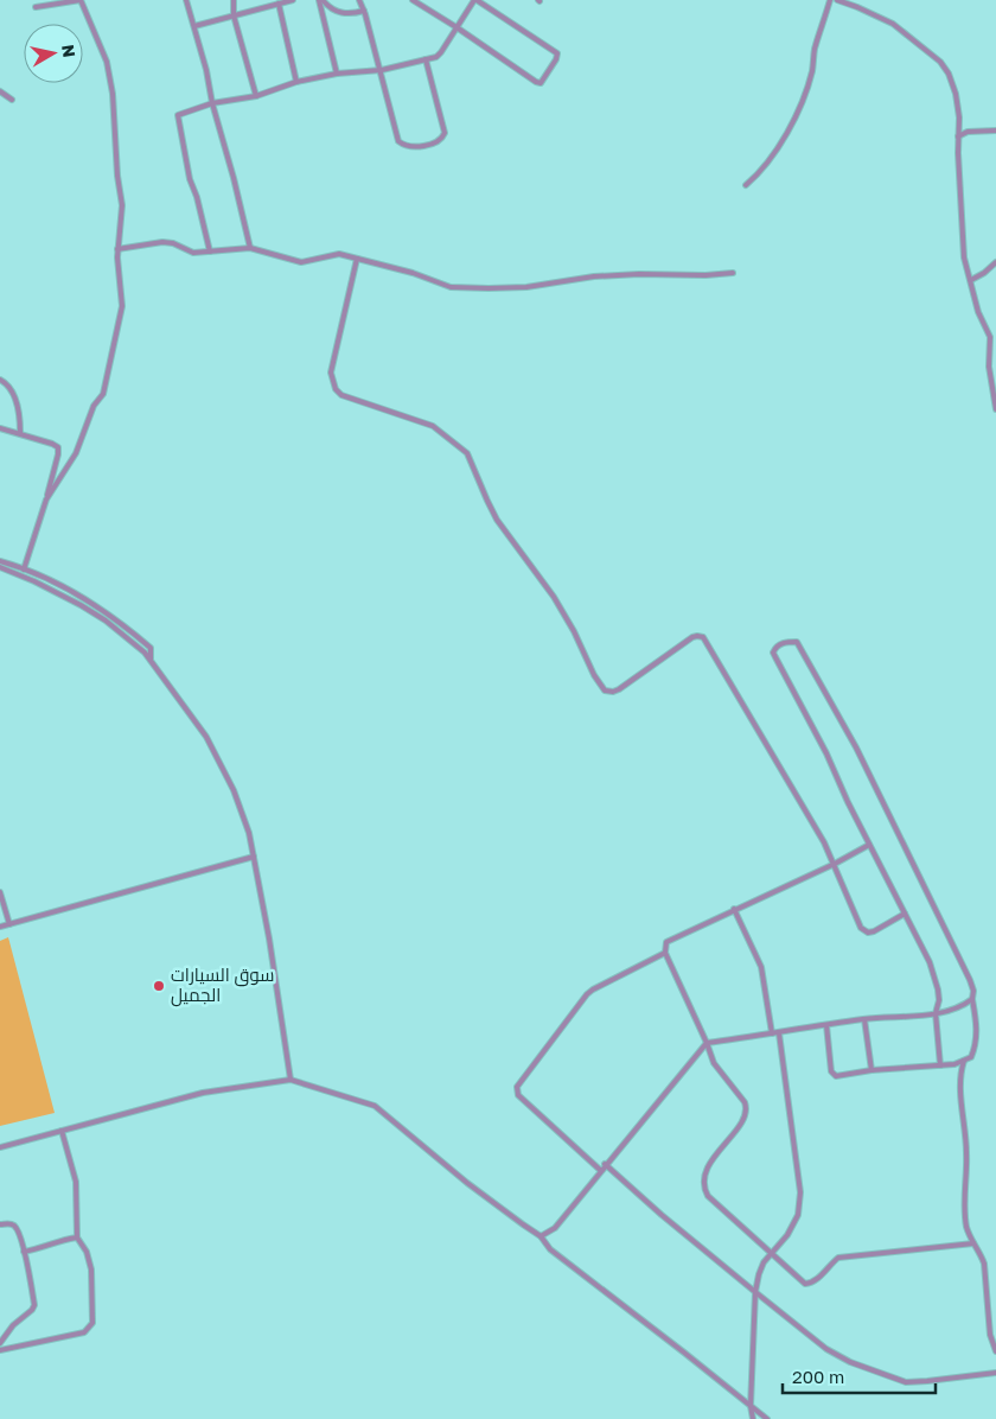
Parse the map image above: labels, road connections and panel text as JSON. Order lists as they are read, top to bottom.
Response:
{
  "places": ["سوق السيارات الجميل"],
  "scale_bar": "200 m",
  "north": "right"
}
